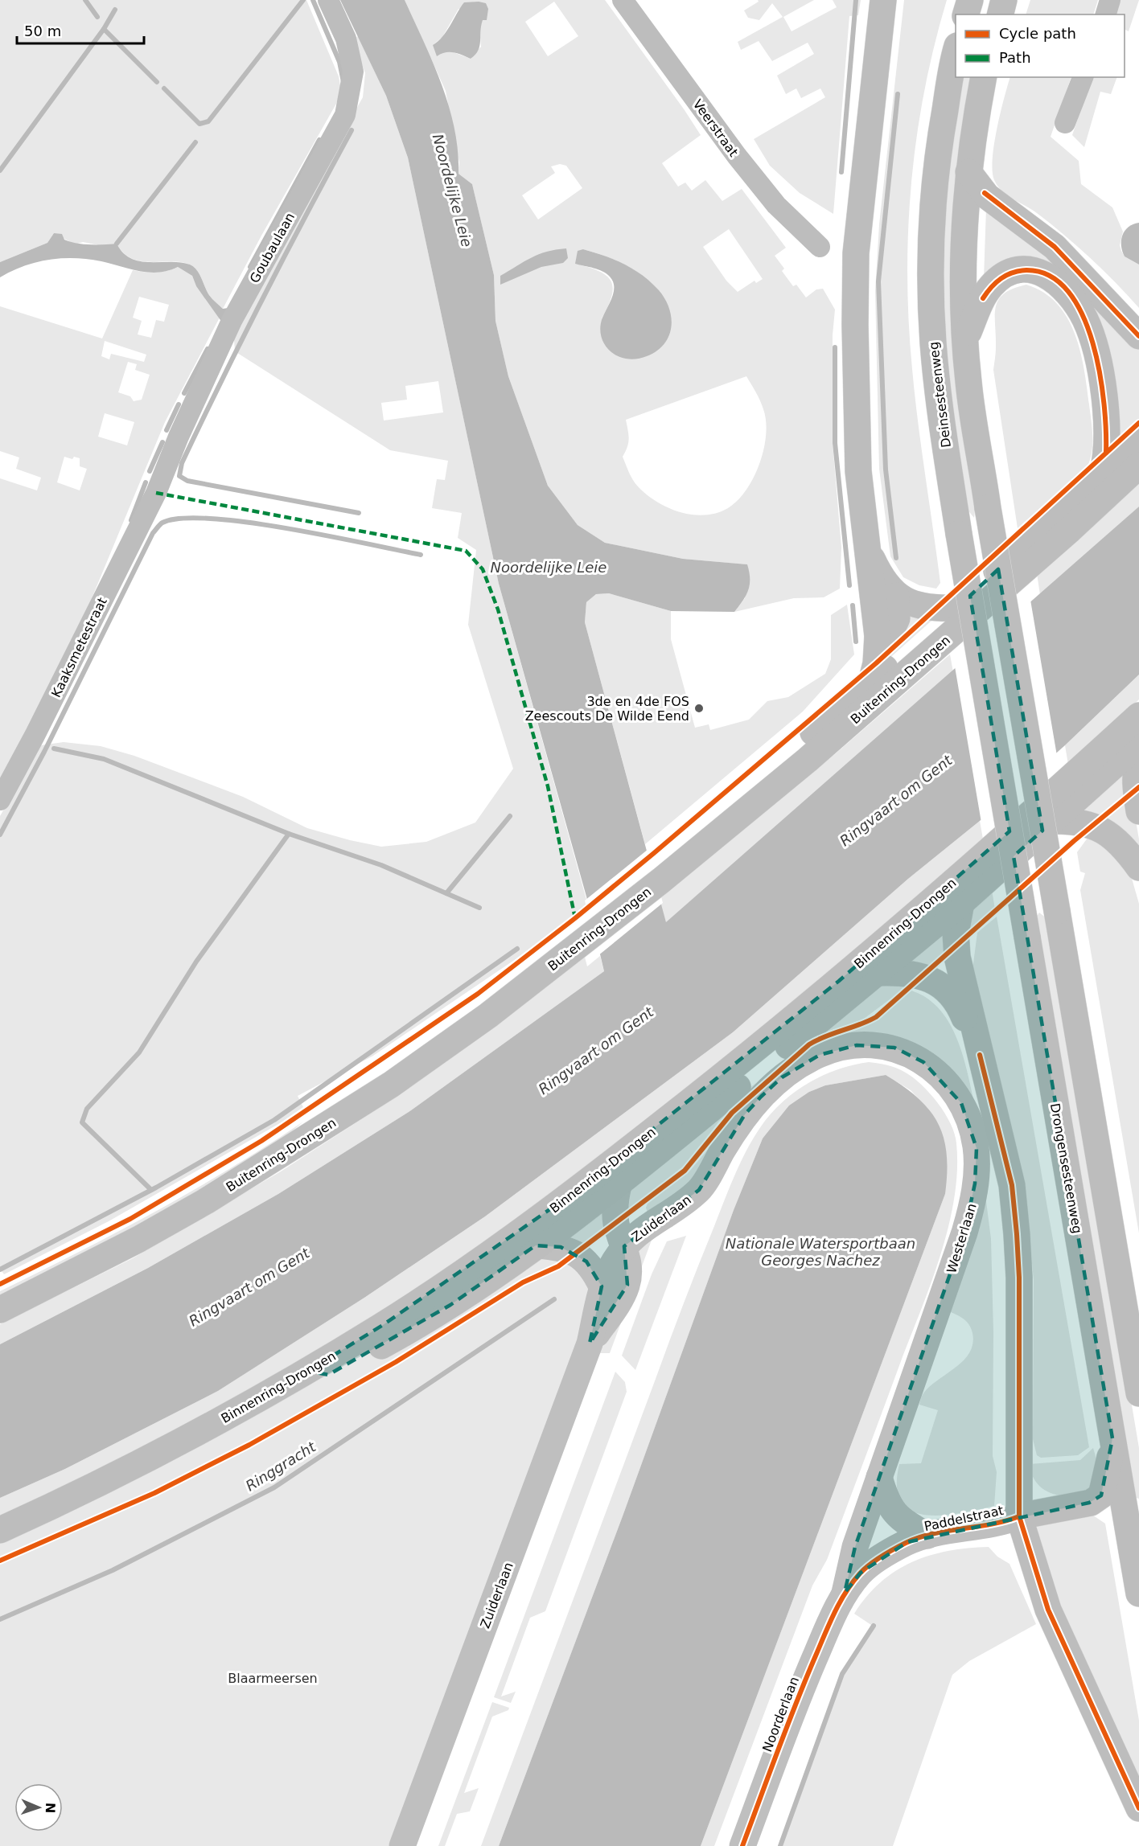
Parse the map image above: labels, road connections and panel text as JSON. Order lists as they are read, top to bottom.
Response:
{
  "streets": {
    "highway": [
      "Deinsesteenweg",
      "Buitenring-Drongen",
      "Binnenring-Drongen",
      "Drongensesteenweg"
    ],
    "street": [
      "Veerstraat",
      "Goubaulaan",
      "Kaaksmetestraat",
      "Zuiderlaan",
      "Westerlaan",
      "Paddelstraat",
      "Noorderlaan"
    ]
  },
  "crossings": [
    ["Goubaulaan", "Kaaksmetestraat"],
    ["Deinsesteenweg", "Drongensesteenweg"],
    ["Zuiderlaan", "Westerlaan"],
    ["Westerlaan", "Paddelstraat"],
    ["Westerlaan", "Noorderlaan"],
    ["Paddelstraat", "Noorderlaan"]
  ],
  "water": [
    "Noordelijke Leie",
    "Ringvaart om Gent",
    "Nationale Watersportbaan Georges Nachez",
    "Ringgracht"
  ],
  "parks": ["Blaarmeersen"],
  "places": ["3de en 4de FOS Zeescouts De Wilde Eend"],
  "legend": ["Cycle path", "Path"],
  "scale_bar": "50 m",
  "north": "right"
}
